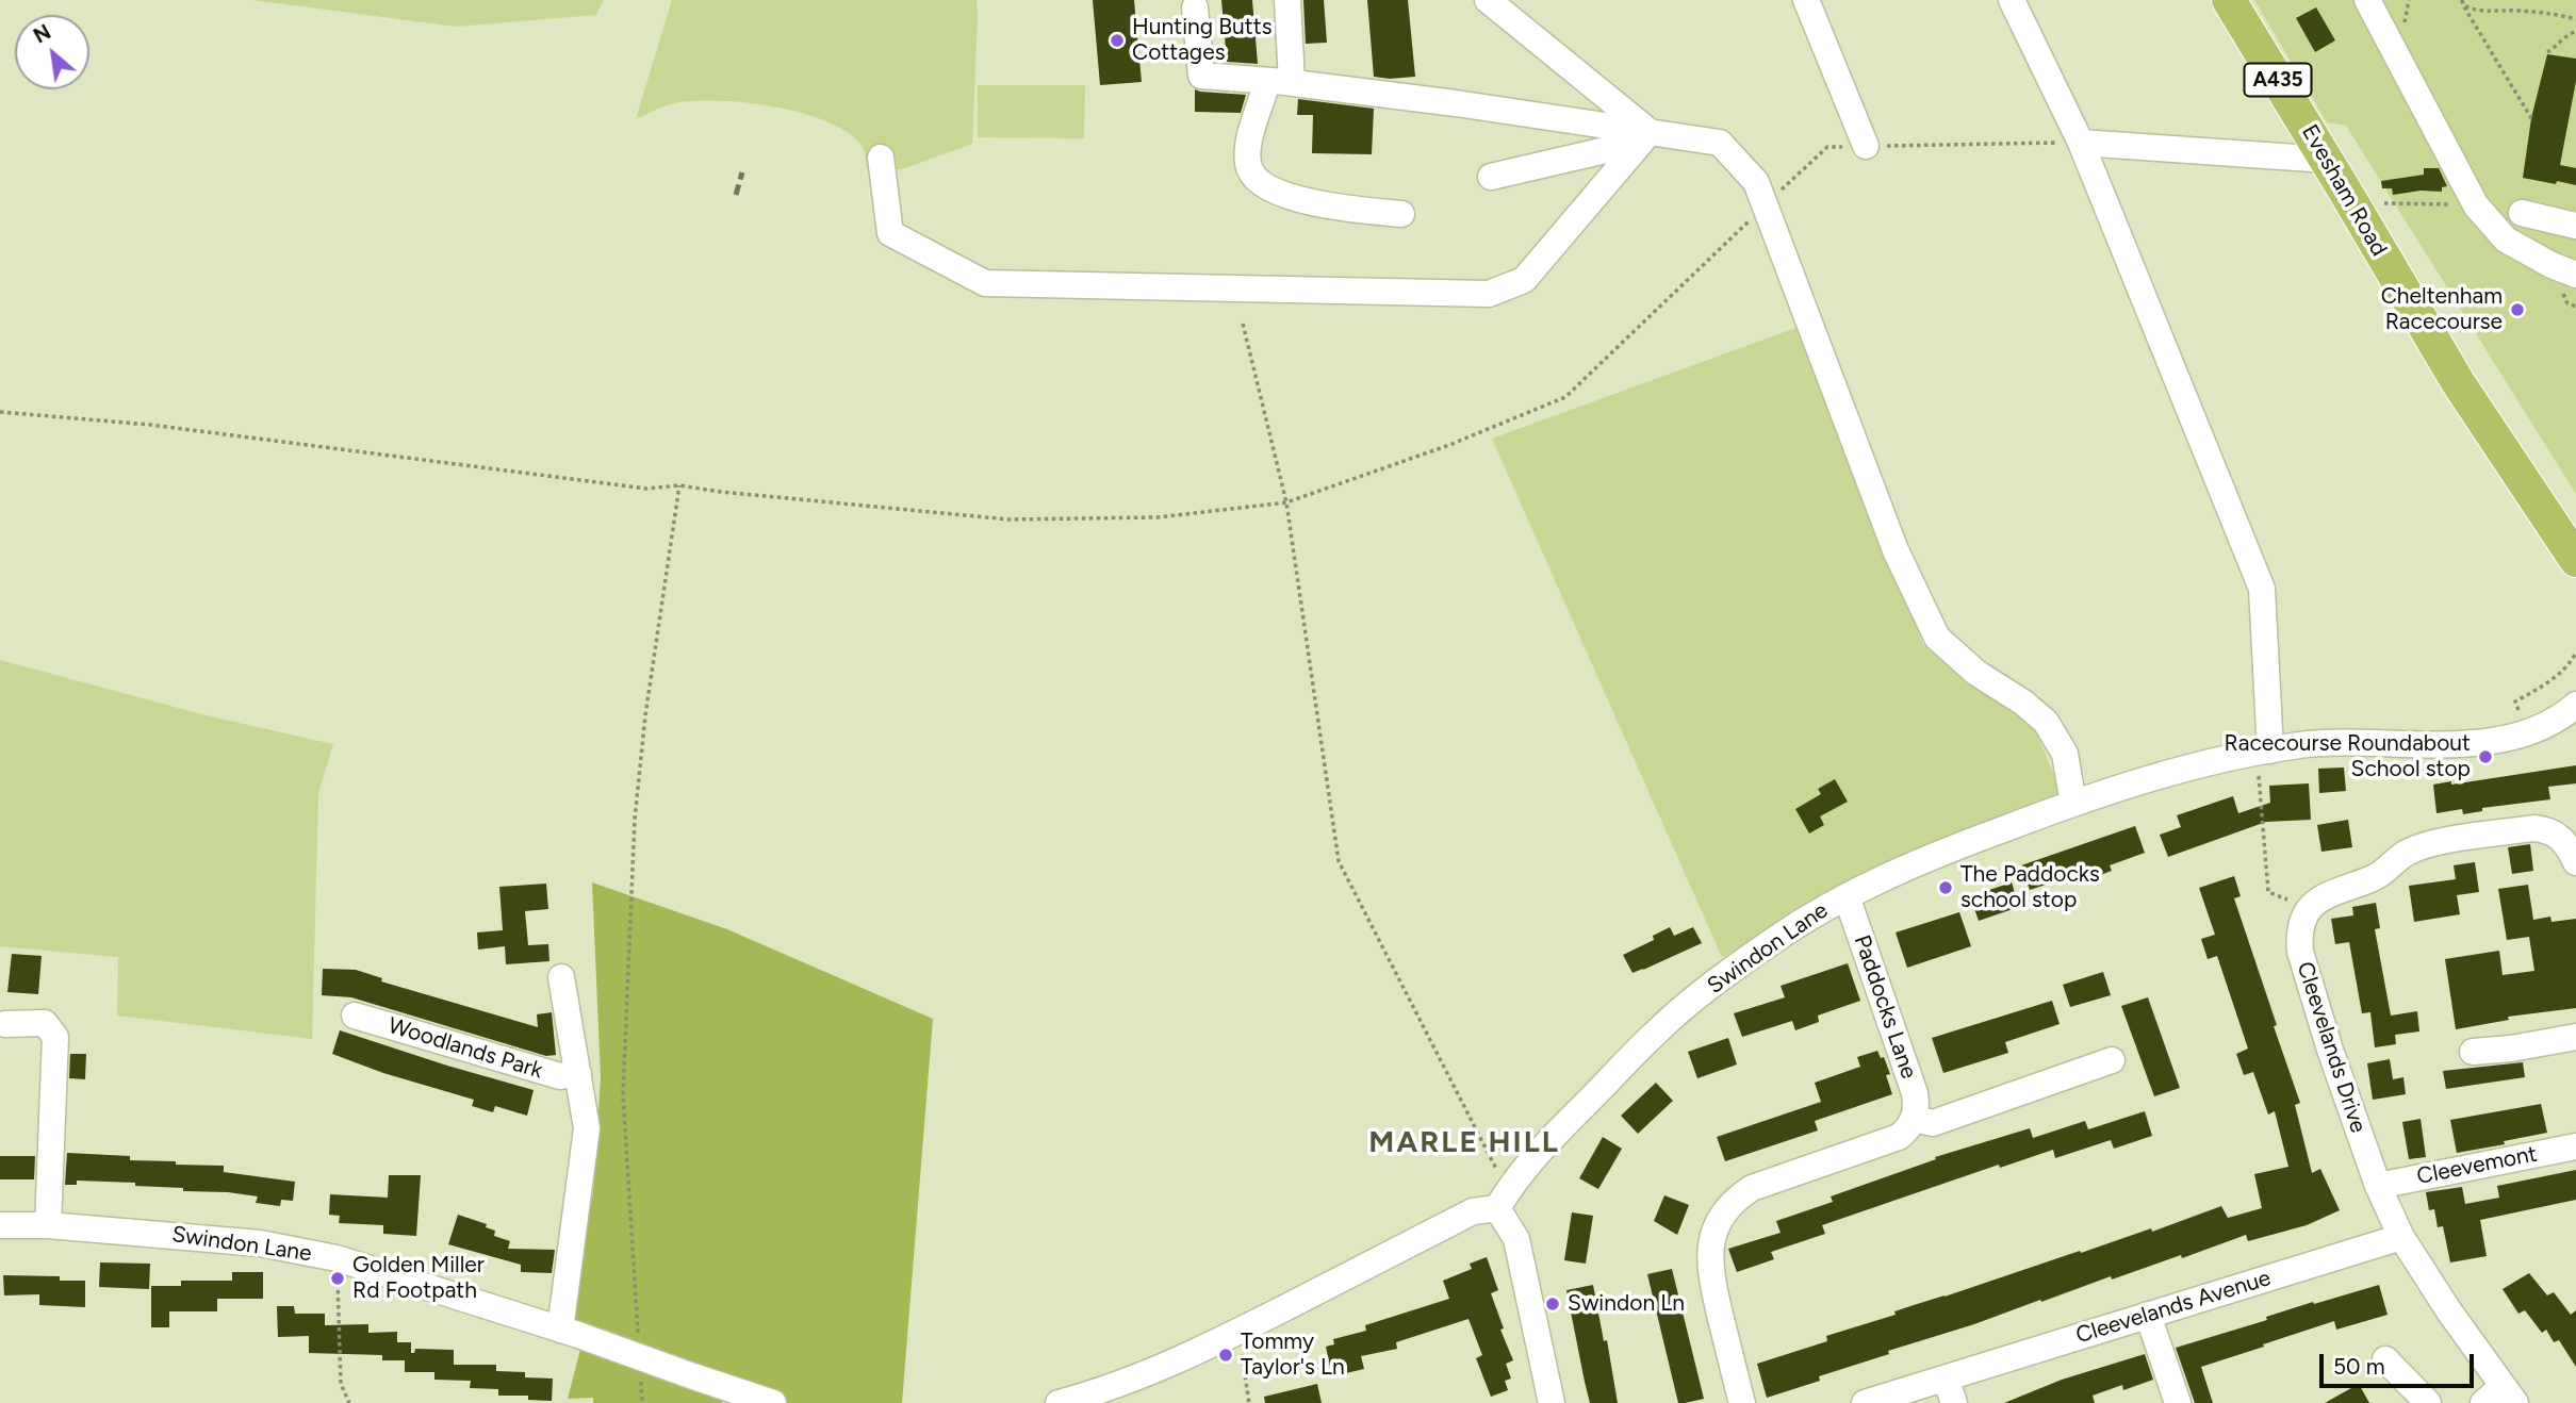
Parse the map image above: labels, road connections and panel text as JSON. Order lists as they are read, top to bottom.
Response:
{
  "streets": {
    "main road": ["A435", "Evesham Road"],
    "street": [
      "Swindon Lane",
      "Paddocks Lane",
      "Cleevelands Drive",
      "Woodlands Park",
      "Cleevemont",
      "Cleevelands Avenue"
    ]
  },
  "crossings": [
    ["A435", "Evesham Road"],
    ["Swindon Lane", "Paddocks Lane"],
    ["Cleevelands Drive", "Cleevemont"],
    ["Cleevelands Drive", "Cleevelands Avenue"]
  ],
  "districts": ["MARLE HILL"],
  "places": [
    "Hunting Butts Cottages",
    "Cheltenham Racecourse",
    "Racecourse Roundabout School stop",
    "The Paddocks school stop",
    "Golden Miller Rd Footpath",
    "Swindon Ln",
    "Tommy Taylor's Ln"
  ],
  "scale_bar": "50 m",
  "north": "top left"
}
